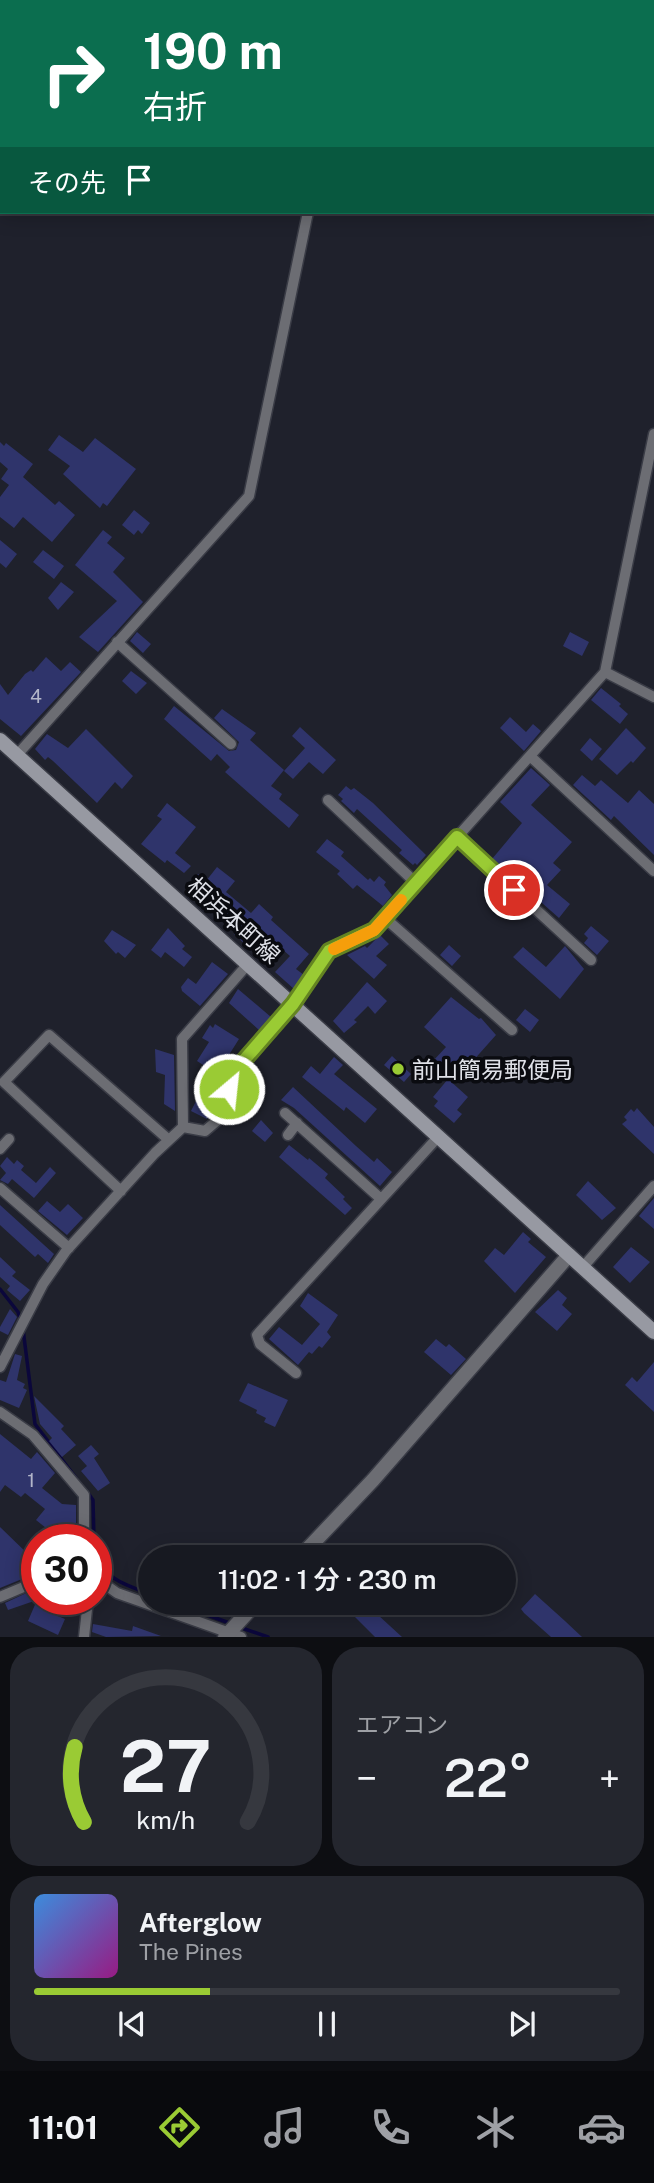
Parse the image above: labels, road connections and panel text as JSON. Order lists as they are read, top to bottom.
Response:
{
  "streets": {
    "main road": ["相浜本町線"]
  },
  "places": ["前山簡易郵便局"],
  "house_numbers": ["4", "1"],
  "page": {
    "turn": ["190 m", "右折"],
    "then": "その先",
    "limit": "30",
    "trip": "11:02 · 1 分 · 230 m",
    "tile": "エアコン",
    "heat": ["−", "22°", "+"],
    "song": ["Afterglow", "The Pines"],
    "tabs": "11:01",
    "gauge": ["27", "km/h"]
  }
}
